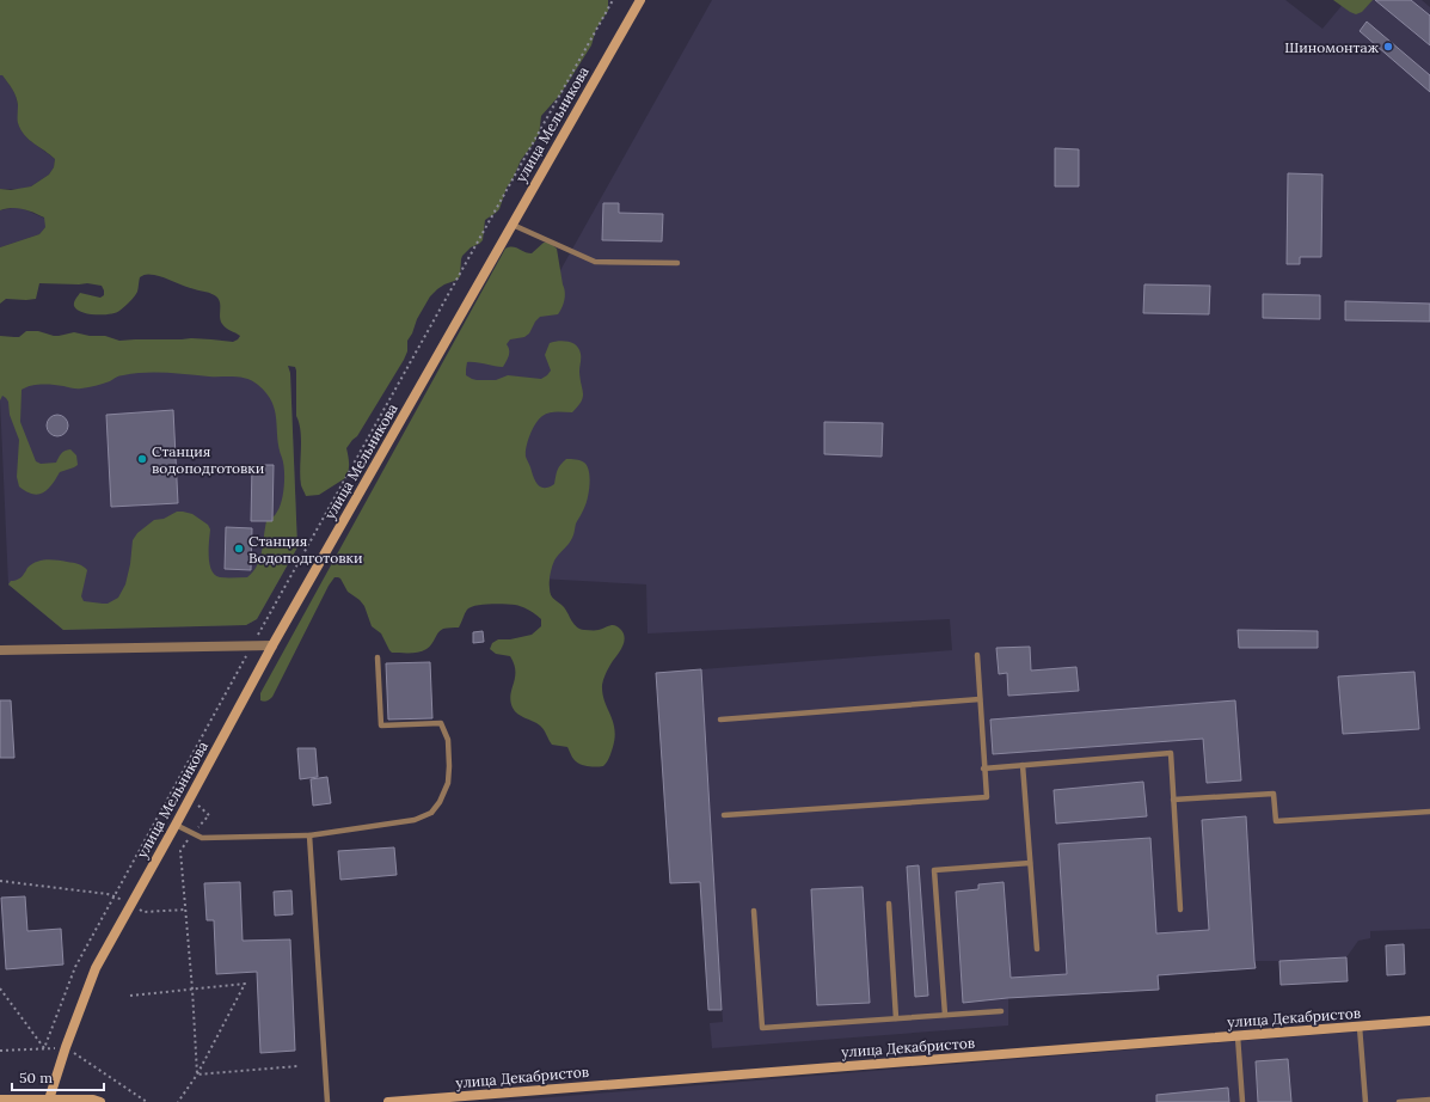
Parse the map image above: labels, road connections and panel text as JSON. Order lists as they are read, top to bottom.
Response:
{
  "streets": {
    "street": ["улица Мельникова", "улица Декабристов"]
  },
  "places": ["Шиномонтаж", "Станция водоподготовки", "Станция Водоподготовки"],
  "scale_bar": "50 m"
}
